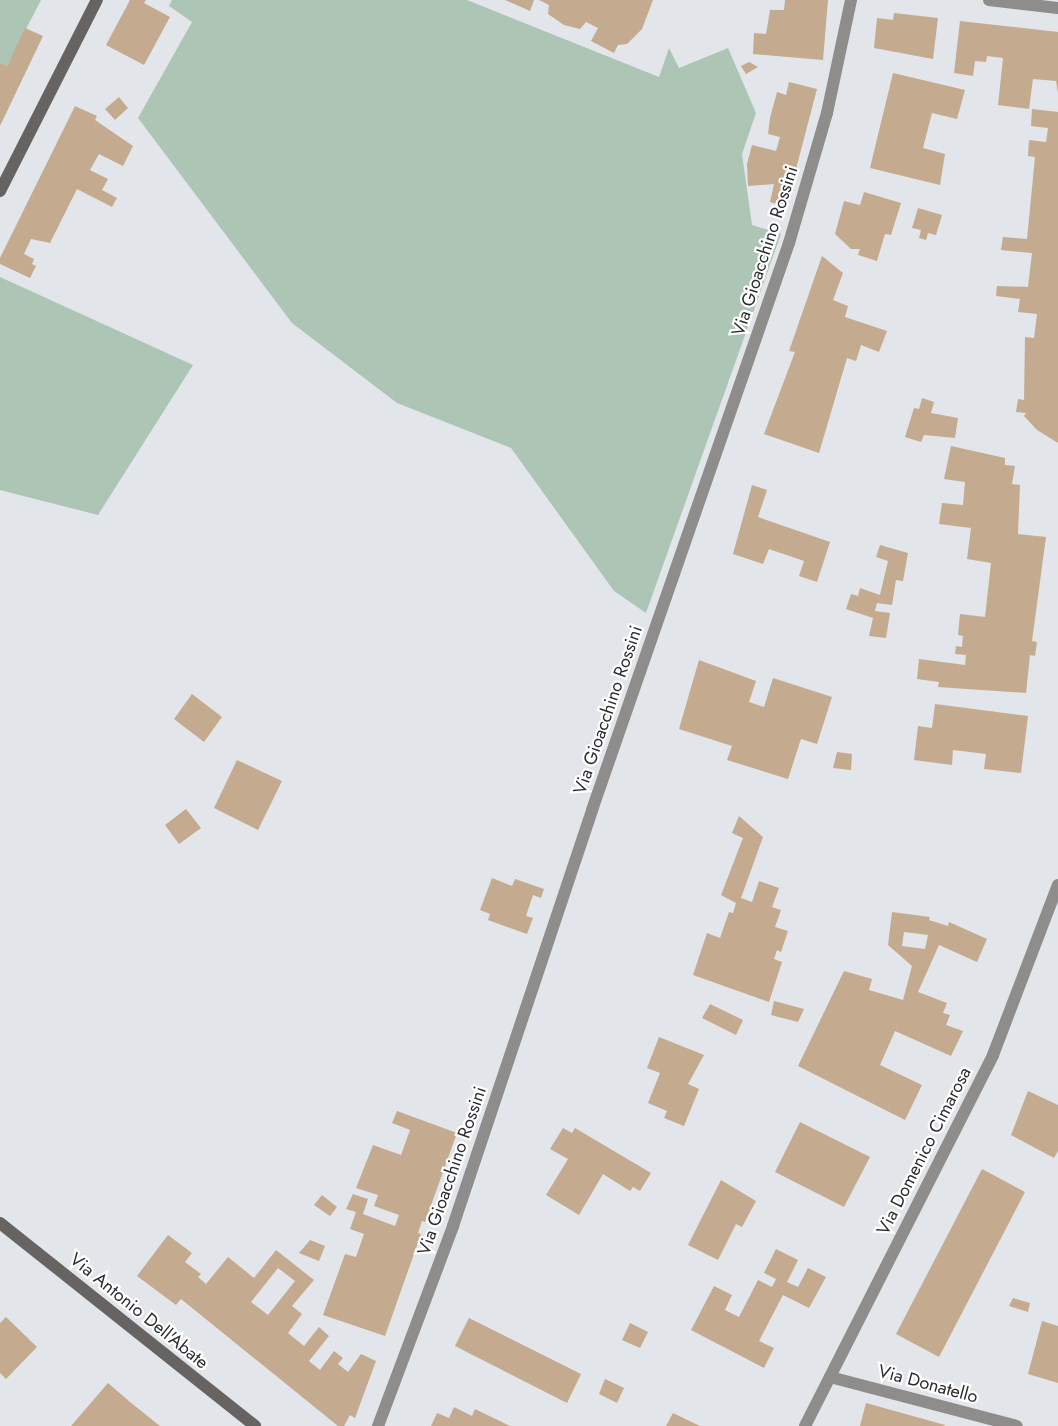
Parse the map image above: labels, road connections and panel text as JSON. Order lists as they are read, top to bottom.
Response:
{
  "streets": {
    "main road": ["Via Antonio Dell'Abate"],
    "street": ["Via Gioacchino Rossini", "Via Domenico Cimarosa", "Via Donatello"]
  },
  "crossings": [
    ["Via Domenico Cimarosa", "Via Donatello"]
  ]
}
